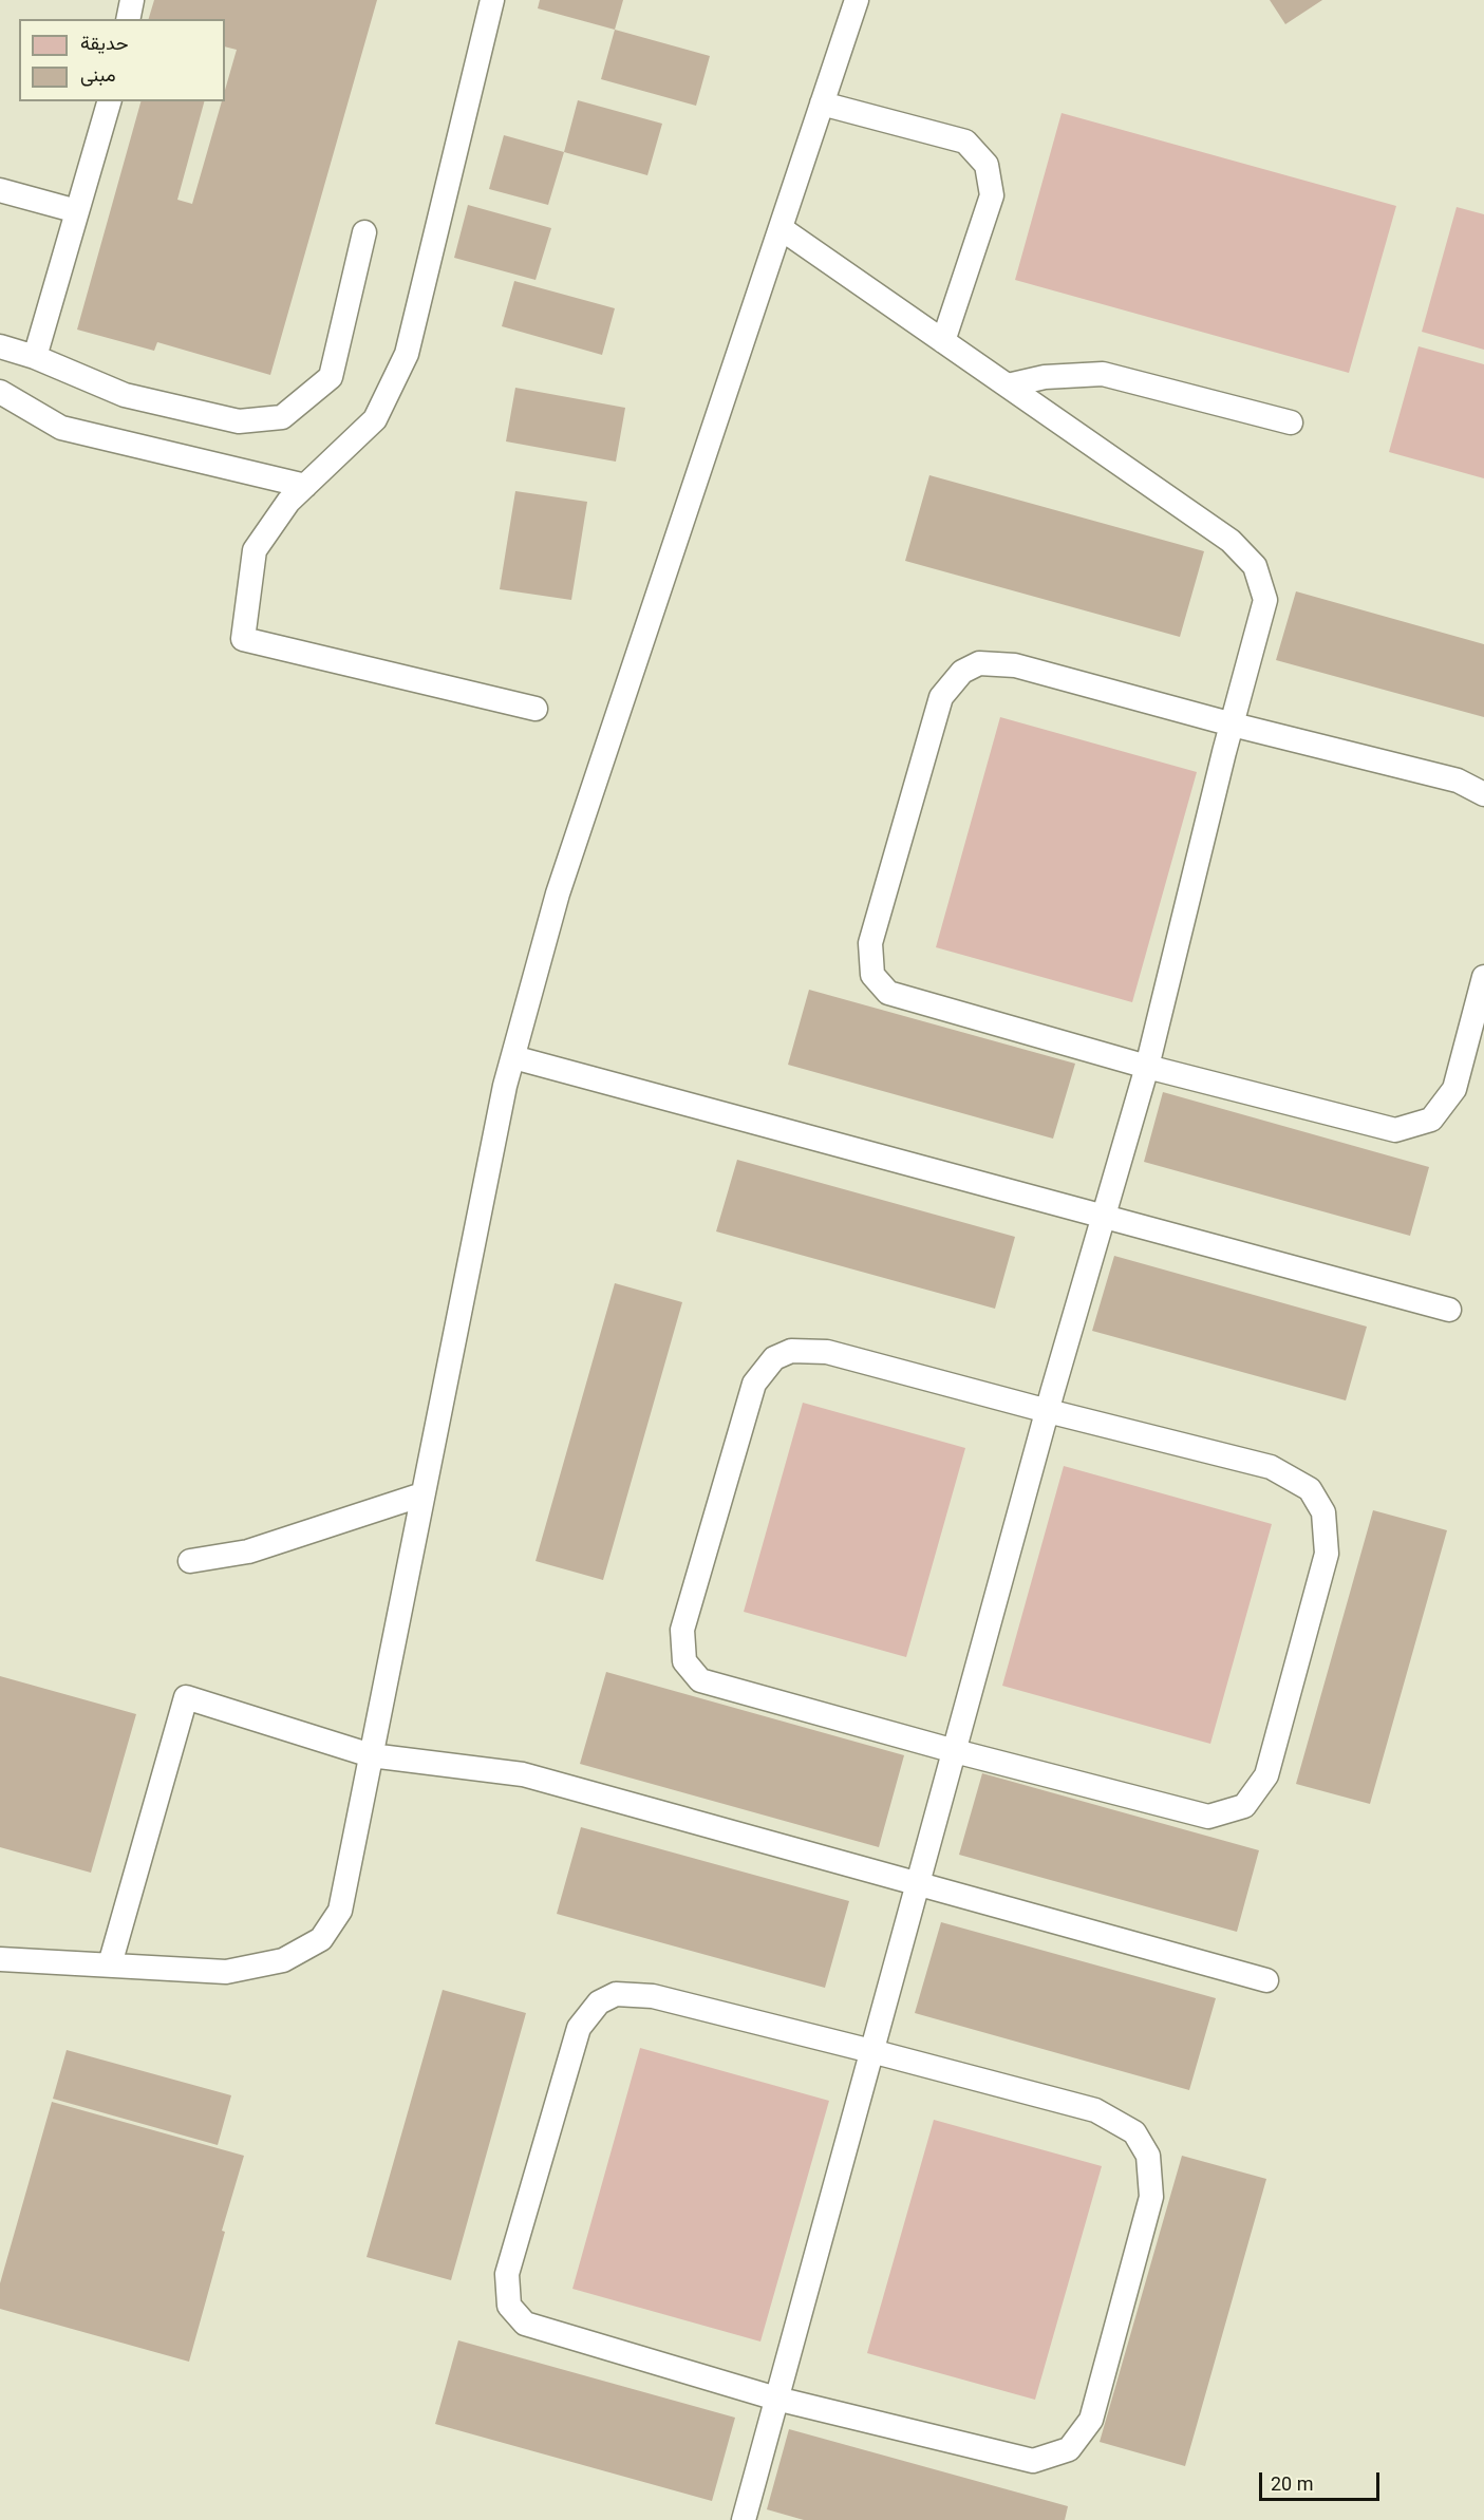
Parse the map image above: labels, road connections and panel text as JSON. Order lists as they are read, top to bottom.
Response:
{
  "legend": ["حديقة", "مبنى"],
  "scale_bar": "20 m"
}
